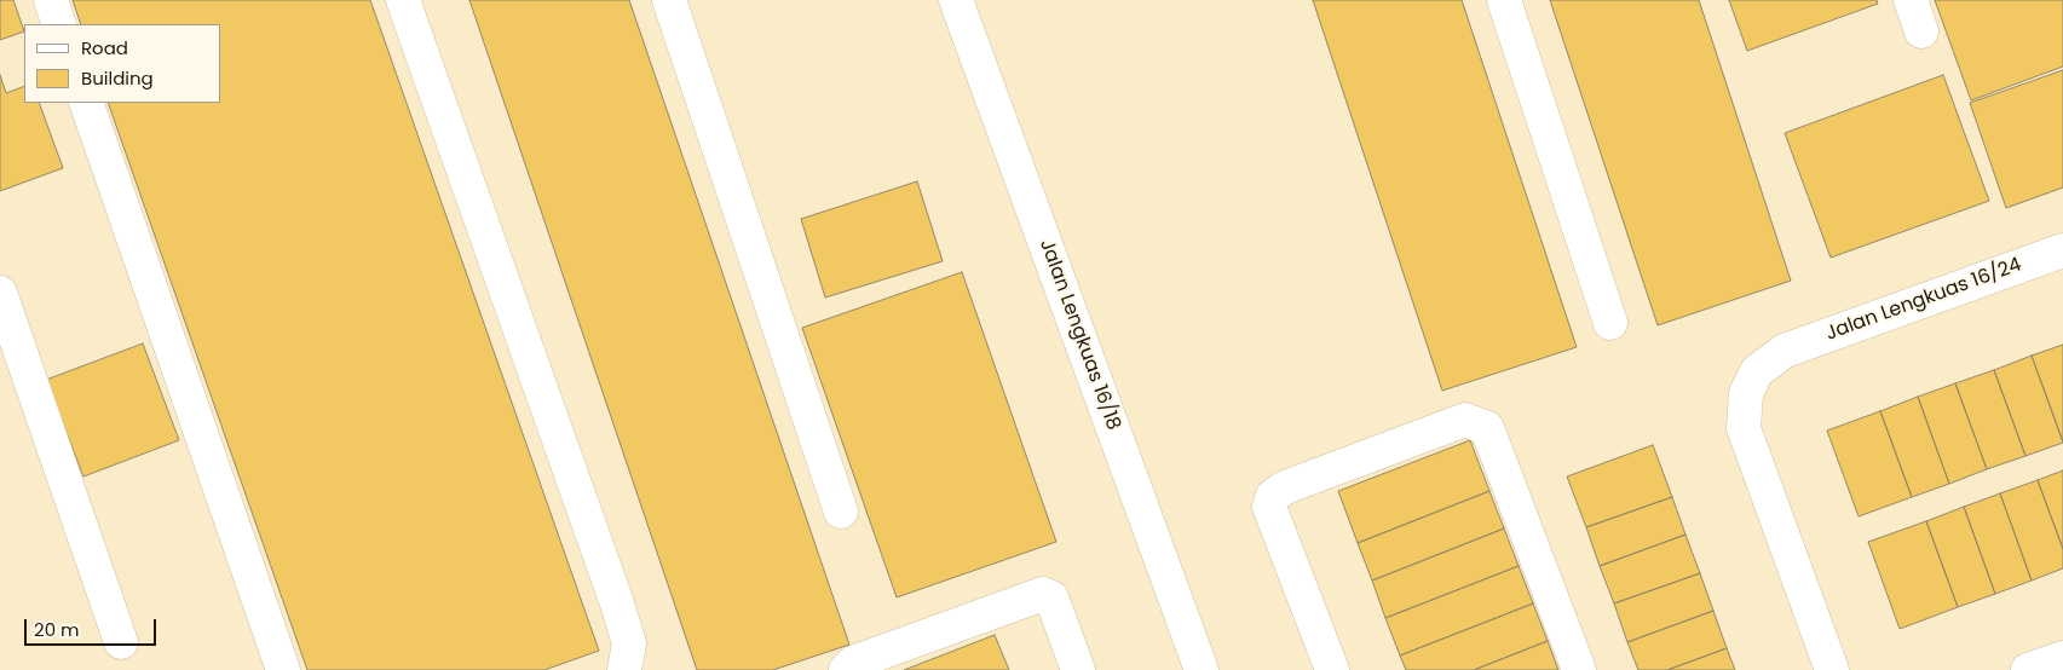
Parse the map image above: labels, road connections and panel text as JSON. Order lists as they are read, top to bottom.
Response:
{
  "streets": {
    "street": ["Jalan Lengkuas 16/24", "Jalan Lengkuas 16/18"]
  },
  "legend": ["Road", "Building"],
  "scale_bar": "20 m"
}
